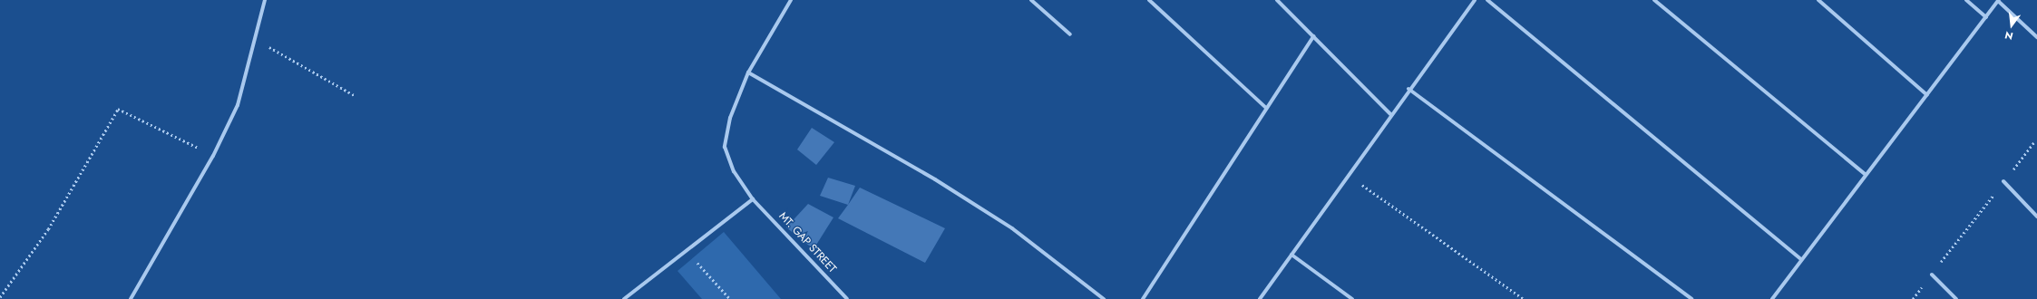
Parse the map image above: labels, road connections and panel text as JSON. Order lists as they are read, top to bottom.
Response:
{
  "streets": {
    "street": ["MT. GAP STREET"]
  },
  "north": "bottom"
}
